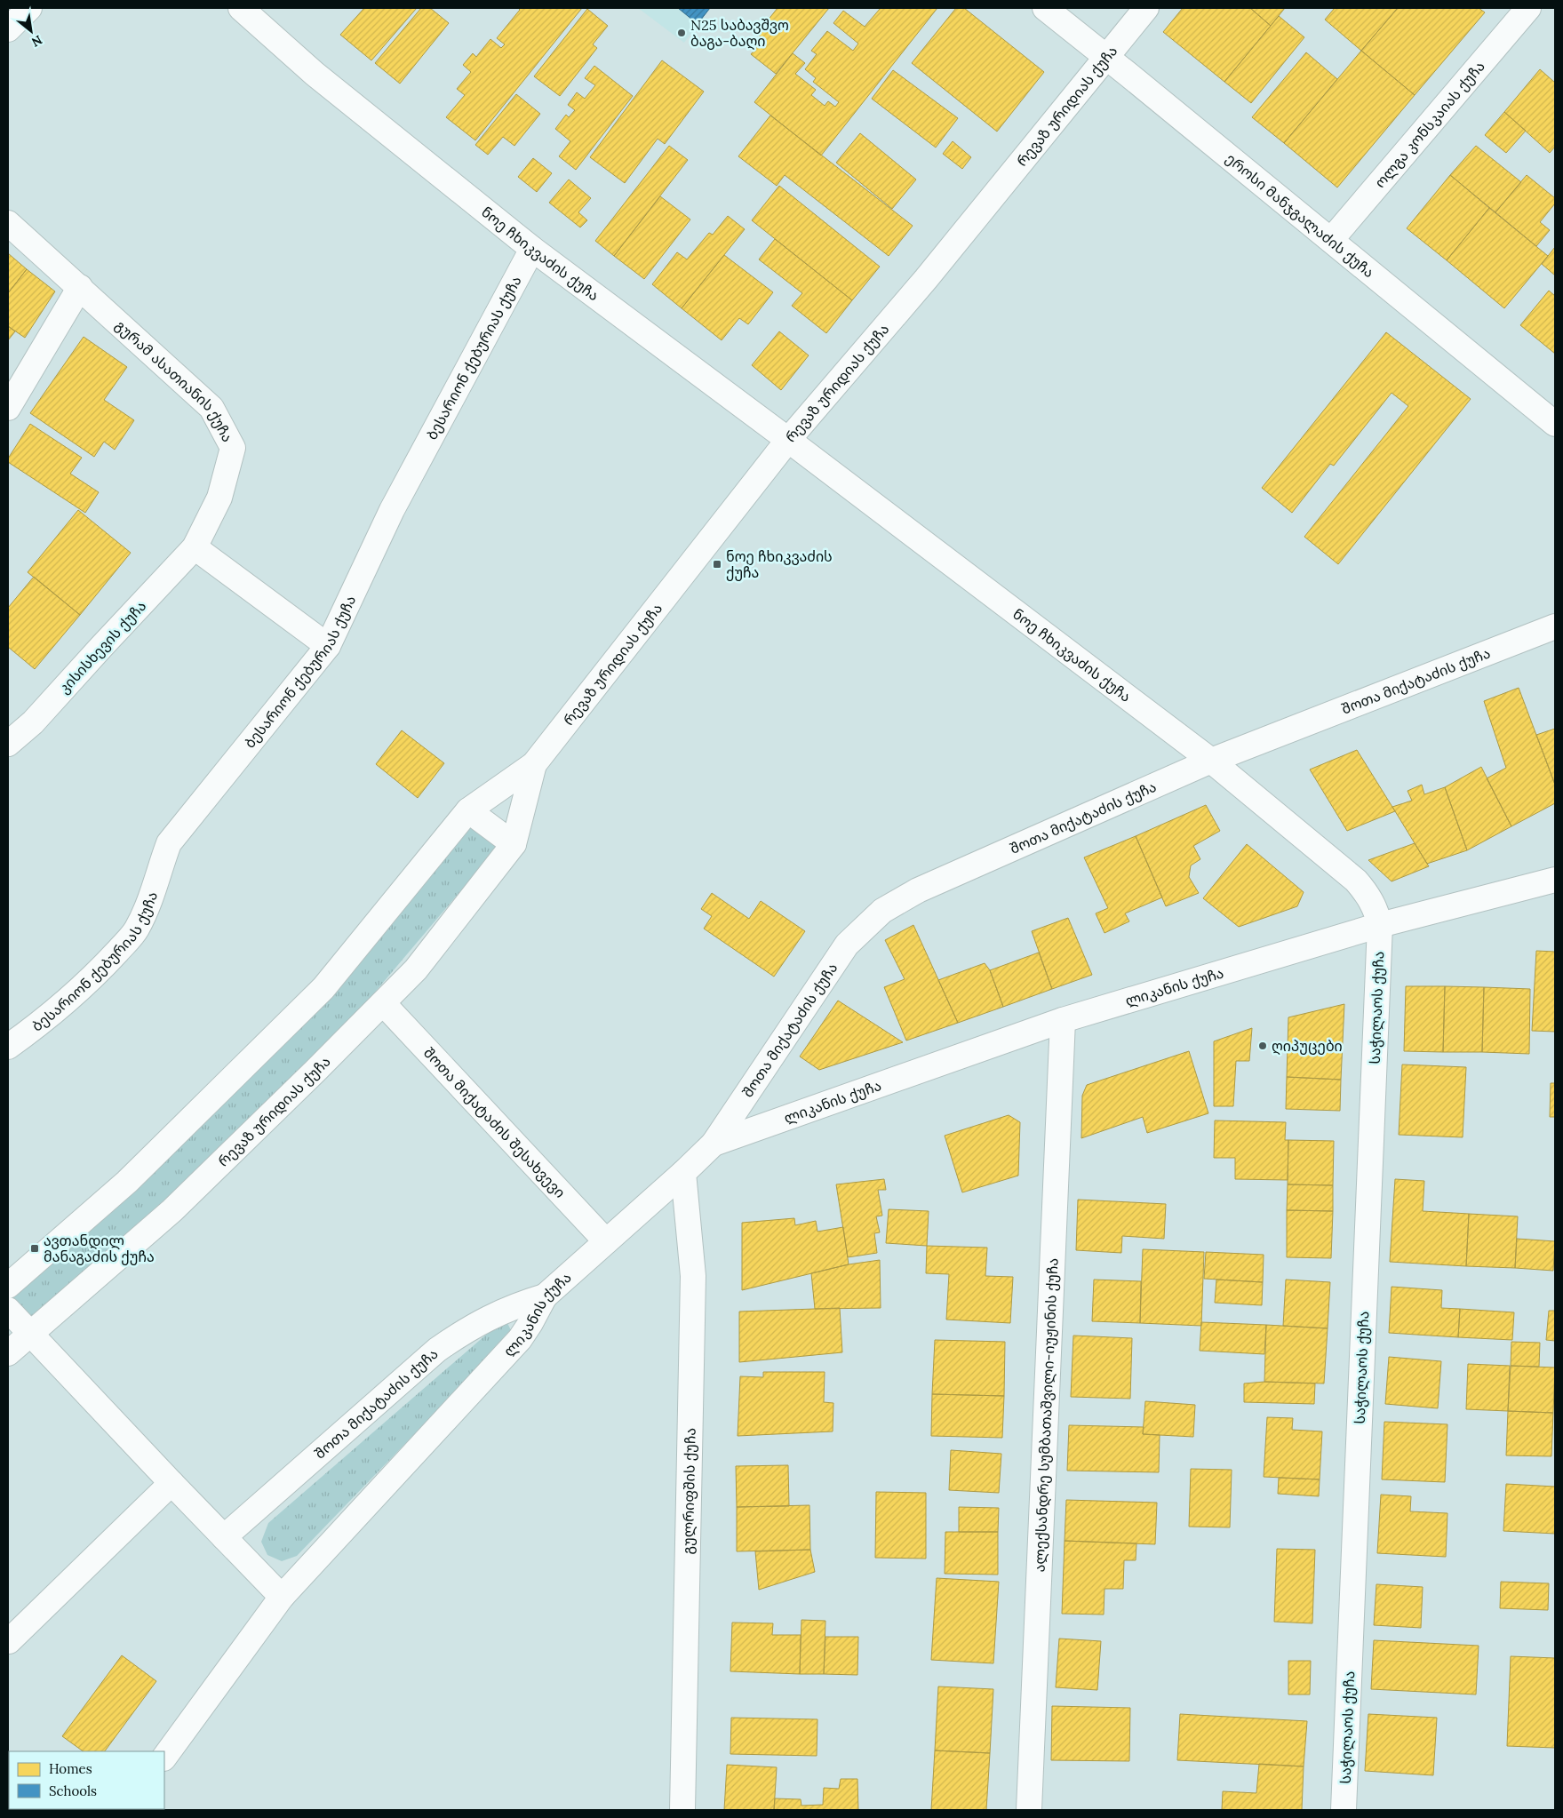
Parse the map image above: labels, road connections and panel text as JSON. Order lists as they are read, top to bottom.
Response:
{
  "streets": {
    "street": [
      "რევაზ ურიდიას ქუჩა",
      "ოლგა კონსკაიას ქუჩა",
      "ეროსი მანჯგალაძის ქუჩა",
      "ნოე ჩხიკვაძის ქუჩა",
      "ბესარიონ ქებურიას ქუჩა",
      "გურამ ასათიანის ქუჩა",
      "კისისხევის ქუჩა",
      "შოთა მიქატაძის ქუჩა",
      "ლიკანის ქუჩა",
      "საჭილაოს ქუჩა",
      "შოთა მიქატაძის შესახვევი",
      "ალექსანდრე სუმბათაშვილი-იუჟინის ქუჩა",
      "გულრიფშის ქუჩა"
    ]
  },
  "crossings": [
    ["რევაზ ურიდიას ქუჩა", "ეროსი მანჯგალაძის ქუჩა"],
    ["რევაზ ურიდიას ქუჩა", "ნოე ჩხიკვაძის ქუჩა"],
    ["რევაზ ურიდიას ქუჩა", "შოთა მიქატაძის შესახვევი"],
    ["ოლგა კონსკაიას ქუჩა", "ეროსი მანჯგალაძის ქუჩა"],
    ["ნოე ჩხიკვაძის ქუჩა", "ბესარიონ ქებურიას ქუჩა"],
    ["ნოე ჩხიკვაძის ქუჩა", "შოთა მიქატაძის ქუჩა"],
    ["ნოე ჩხიკვაძის ქუჩა", "ლიკანის ქუჩა"],
    ["ნოე ჩხიკვაძის ქუჩა", "საჭილაოს ქუჩა"],
    ["გურამ ასათიანის ქუჩა", "კისისხევის ქუჩა"],
    ["შოთა მიქატაძის ქუჩა", "ლიკანის ქუჩა"],
    ["ლიკანის ქუჩა", "საჭილაოს ქუჩა"],
    ["ლიკანის ქუჩა", "შოთა მიქატაძის შესახვევი"],
    ["ლიკანის ქუჩა", "ალექსანდრე სუმბათაშვილი-იუჟინის ქუჩა"],
    ["ლიკანის ქუჩა", "გულრიფშის ქუჩა"]
  ],
  "places": {
    "other": ["N25 საბავშვო ბაგა-ბაღი", "ღიპუცები"],
    "transit": ["ნოე ჩხიკვაძის ქუჩა", "ავთანდილ მანაგაძის ქუჩა"]
  },
  "legend": ["Homes", "Schools"],
  "north": "bottom right"
}
